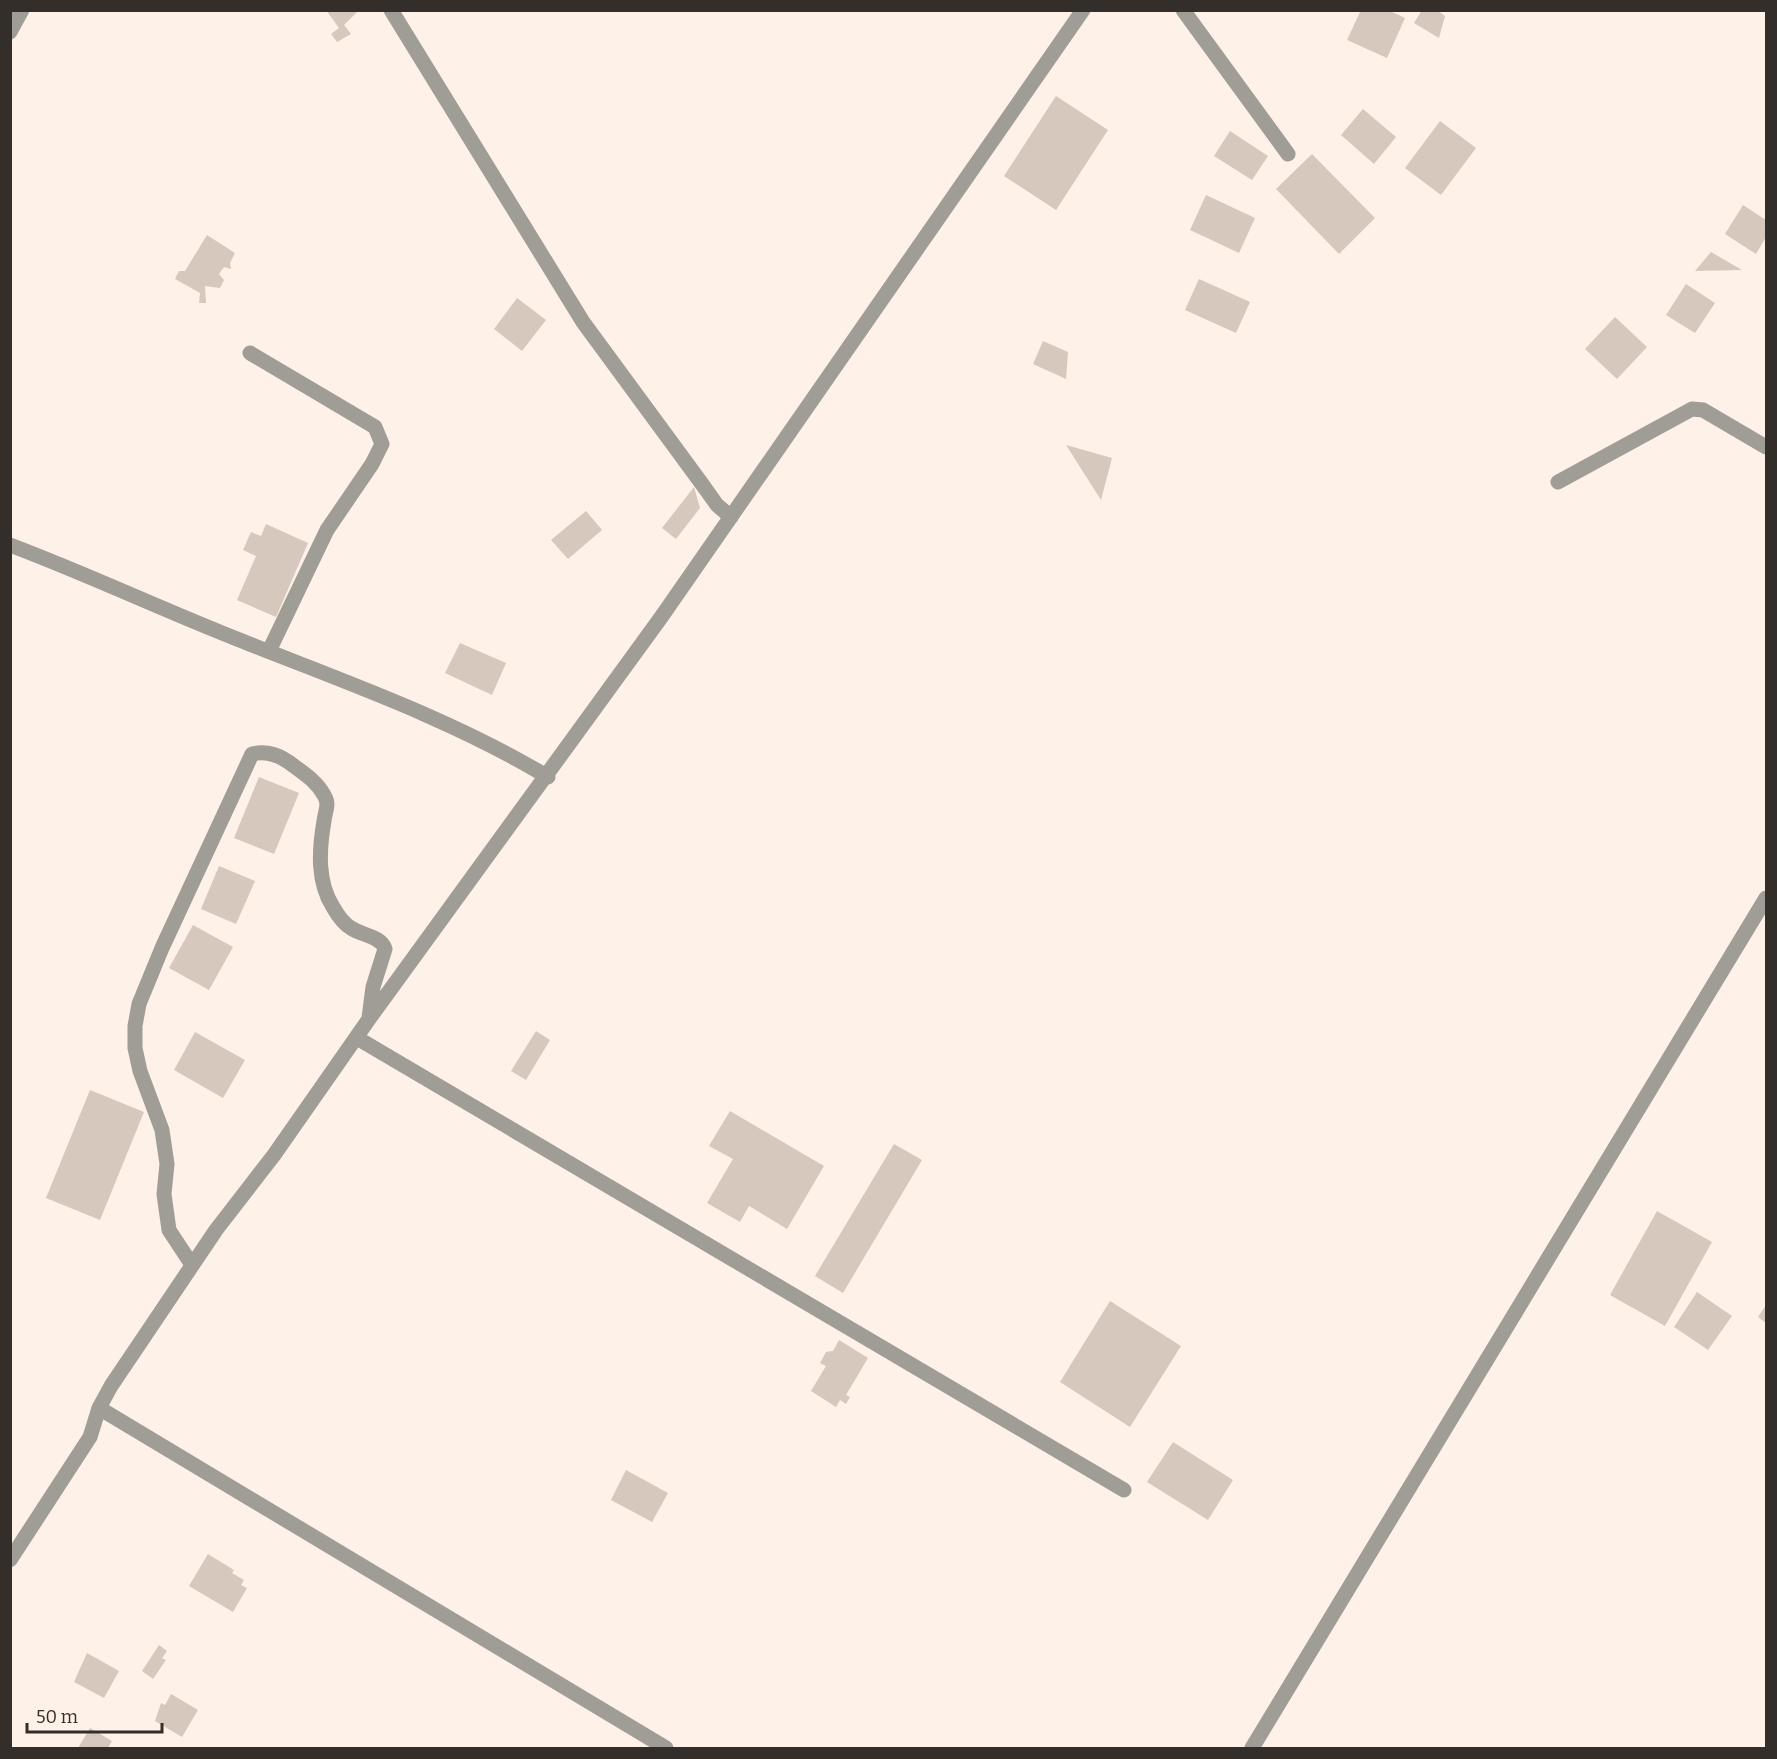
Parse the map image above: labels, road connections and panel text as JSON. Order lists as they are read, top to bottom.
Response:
{
  "scale_bar": "50 m"
}
